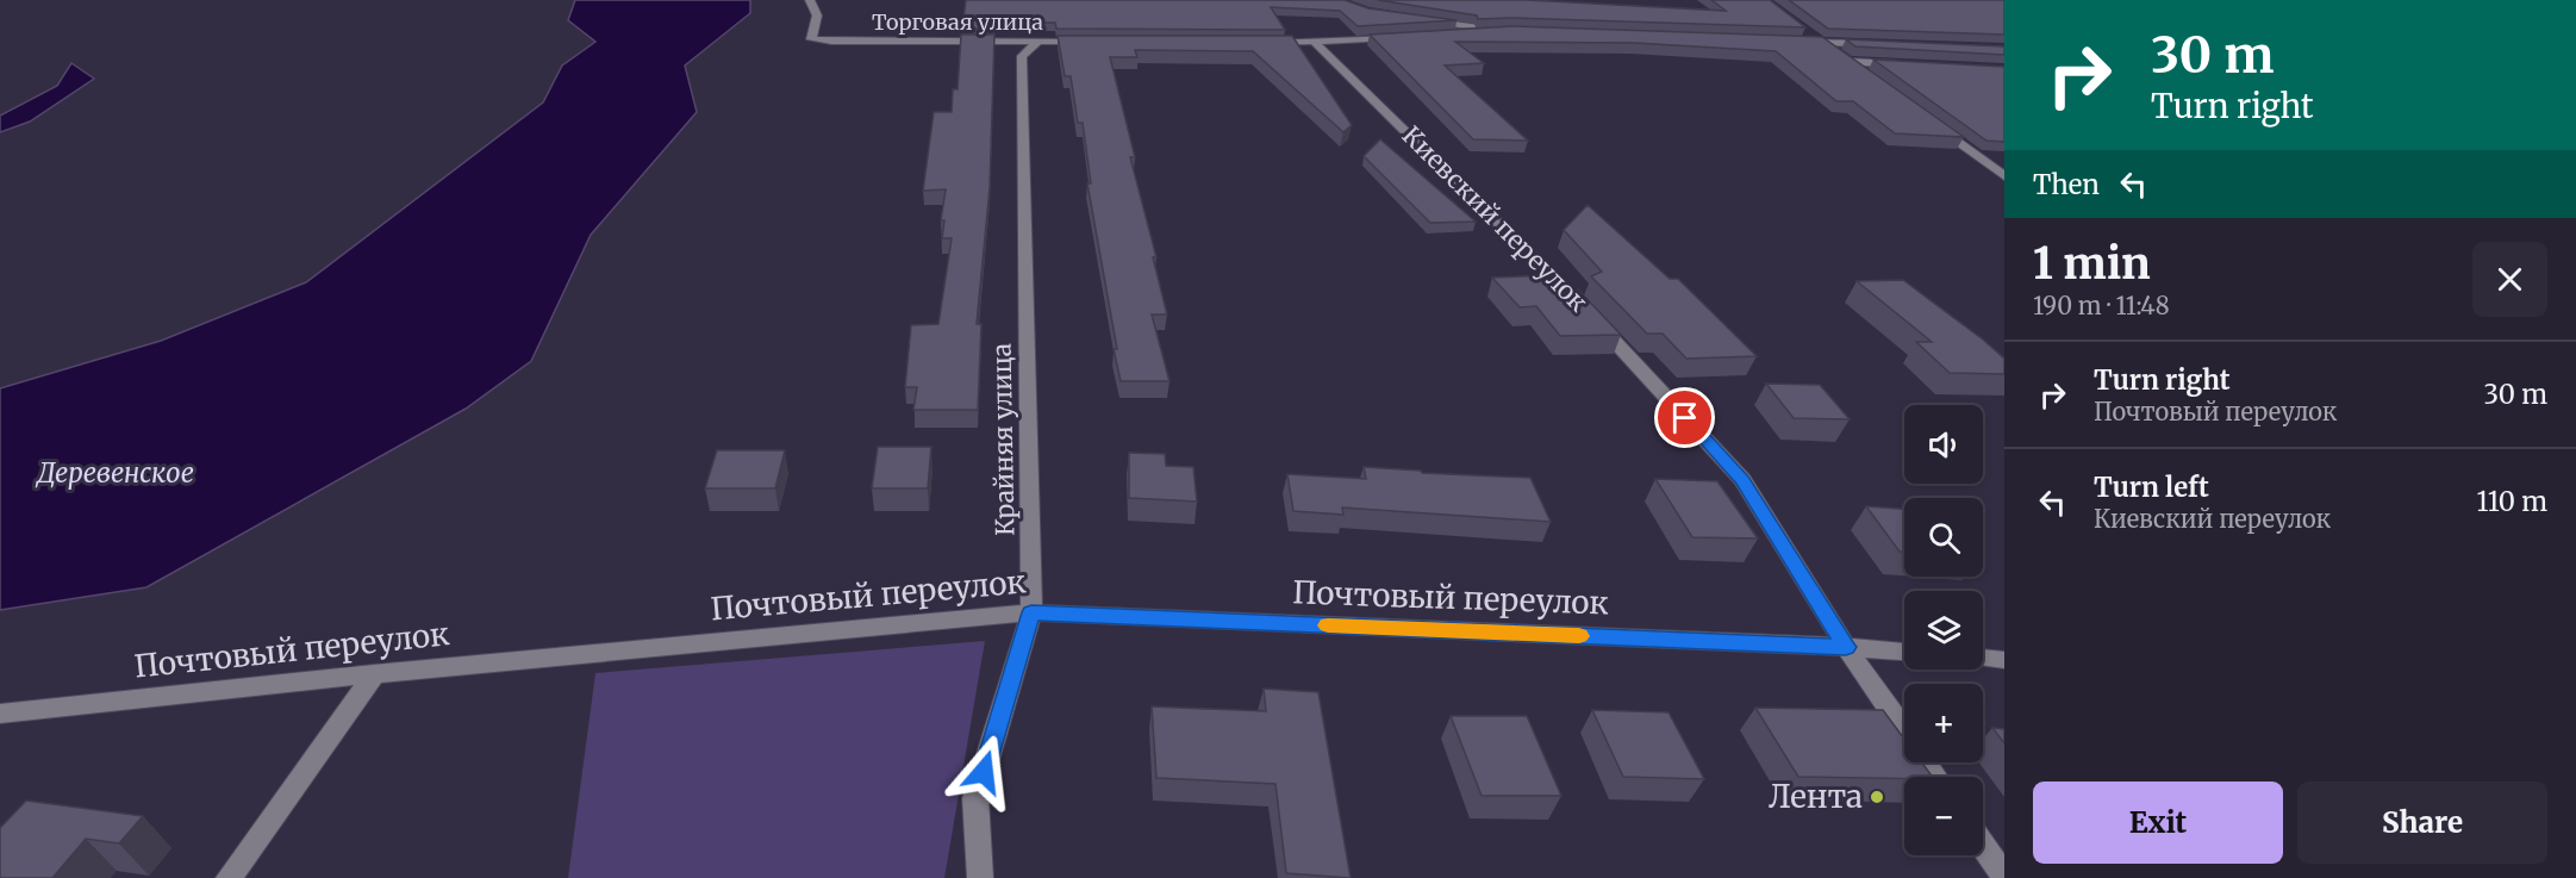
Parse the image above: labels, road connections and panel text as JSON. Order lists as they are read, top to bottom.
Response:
{
  "streets": {
    "street": [
      "Торговая улица",
      "Киевский переулок",
      "Крайняя улица",
      "Почтовый переулок"
    ]
  },
  "crossings": [
    ["Торговая улица", "Крайняя улица"],
    ["Киевский переулок", "Почтовый переулок"],
    ["Крайняя улица", "Почтовый переулок"]
  ],
  "water": ["Деревенское"],
  "places": ["Лента"],
  "page": {
    "turn": ["30 m", "Turn right"],
    "then": "Then",
    "heading": ["1 min", "190 m · 11:48"],
    "list": [
      {
        "name": "Turn right",
        "note": "Почтовый переулок",
        "value": "30 m"
      },
      {
        "name": "Turn left",
        "note": "Киевский переулок",
        "value": "110 m"
      }
    ],
    "map_buttons": ["+", "−"],
    "buttons": ["Exit", "Share"]
  }
}
